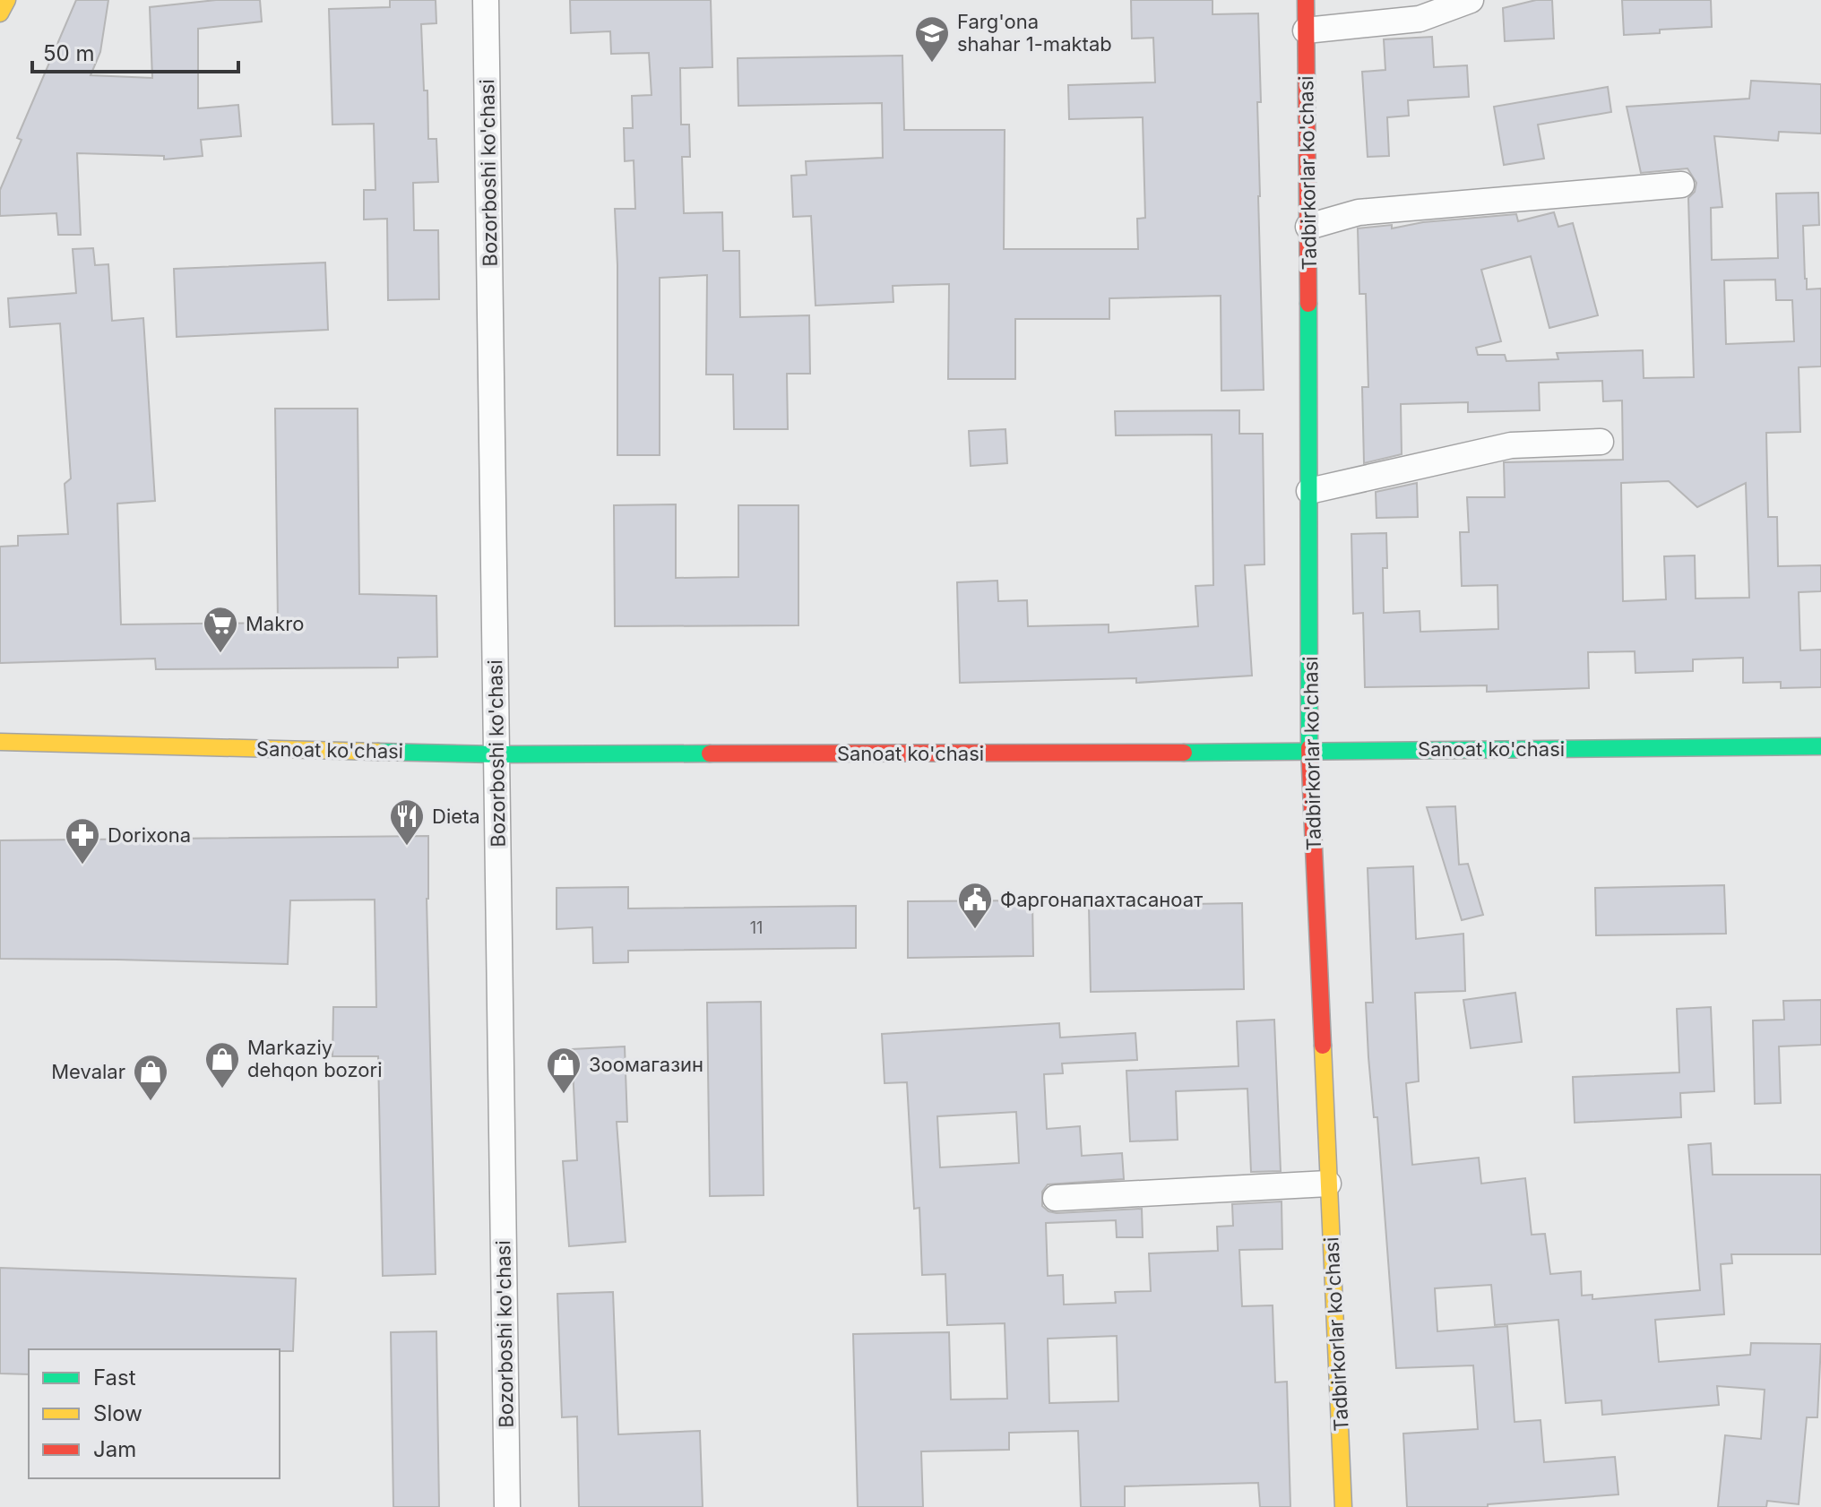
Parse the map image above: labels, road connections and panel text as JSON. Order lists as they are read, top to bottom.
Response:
{
  "streets": {
    "main road": ["Tadbirkorlar ko'chasi", "Sanoat ko'chasi"],
    "street": ["Bozorboshi ko'chasi"]
  },
  "crossings": [
    ["Bozorboshi ko'chasi", "Sanoat ko'chasi"],
    ["Tadbirkorlar ko'chasi", "Sanoat ko'chasi"]
  ],
  "places": {
    "school or university": ["Farg'ona shahar 1-maktab"],
    "supermarket": ["Makro"],
    "restaurant": ["Dieta"],
    "pharmacy": ["Dorixona"],
    "public building": ["Фаргонапахтасаноат"],
    "shop": ["Markaziy dehqon bozori", "Зоомагазин", "Mevalar"]
  },
  "house_numbers": ["11"],
  "legend": ["Fast", "Slow", "Jam"],
  "scale_bar": "50 m"
}
